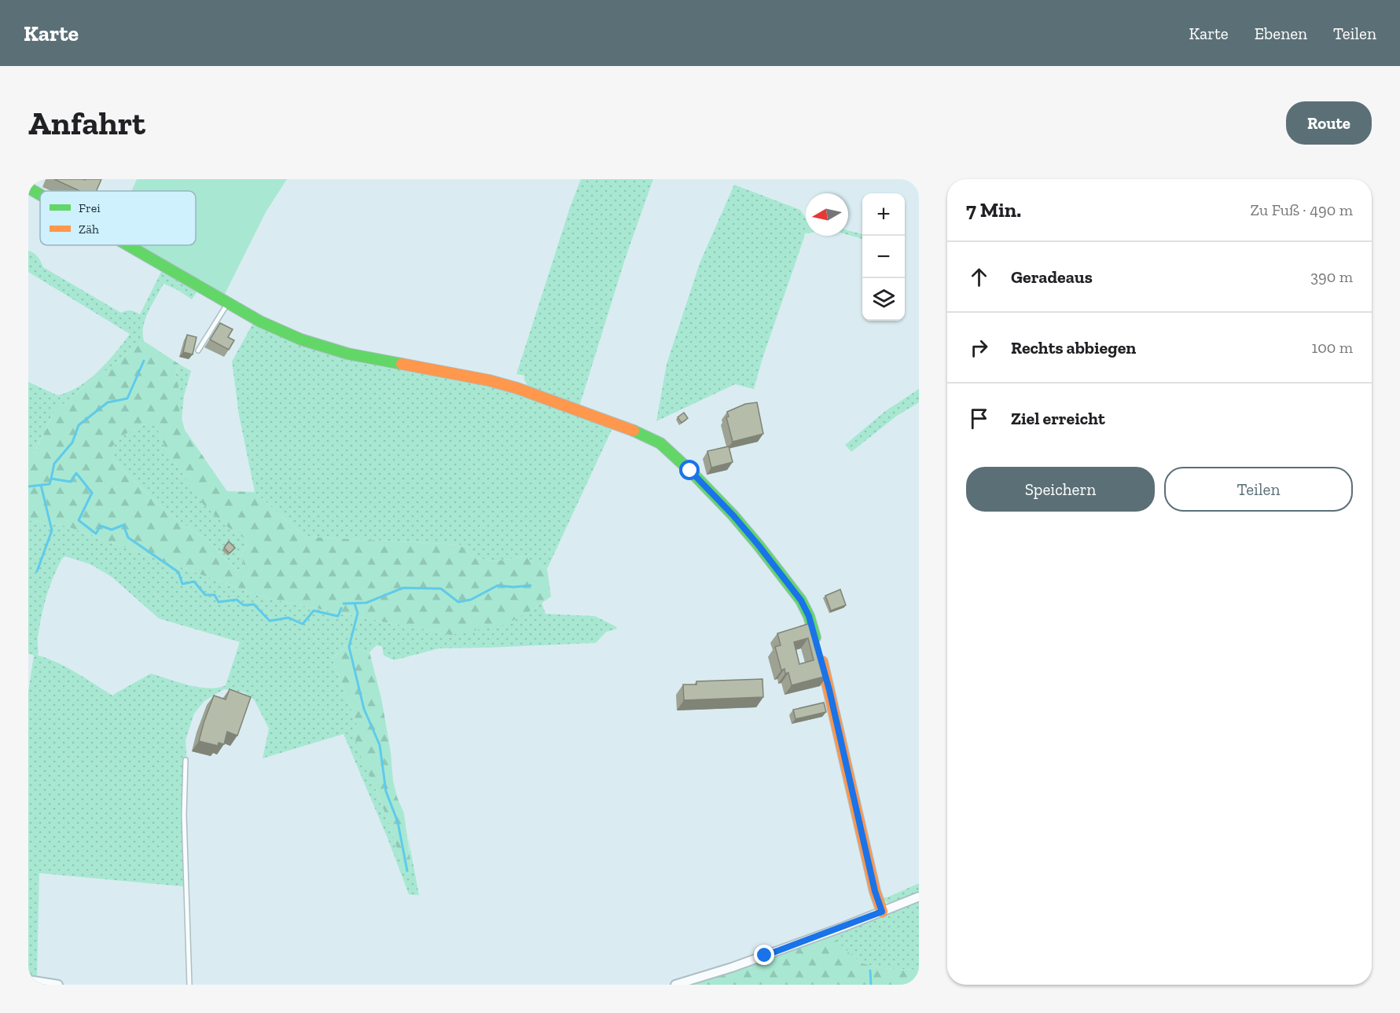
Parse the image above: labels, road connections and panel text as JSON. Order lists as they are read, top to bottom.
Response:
{
  "legend": ["Frei", "Zäh"],
  "north": "left",
  "page": {
    "header": "Karte",
    "nav": ["Karte", "Ebenen", "Teilen"],
    "buttons": [
      "Route",
      ["Speichern", "Teilen"]
    ],
    "title": "Anfahrt",
    "heading": ["7 Min.", "Zu Fuß · 490 m"],
    "map_buttons": ["+", "−"],
    "list": [
      ["Geradeaus", "390 m"],
      ["Rechts abbiegen", "100 m"],
      "Ziel erreicht"
    ]
  }
}
